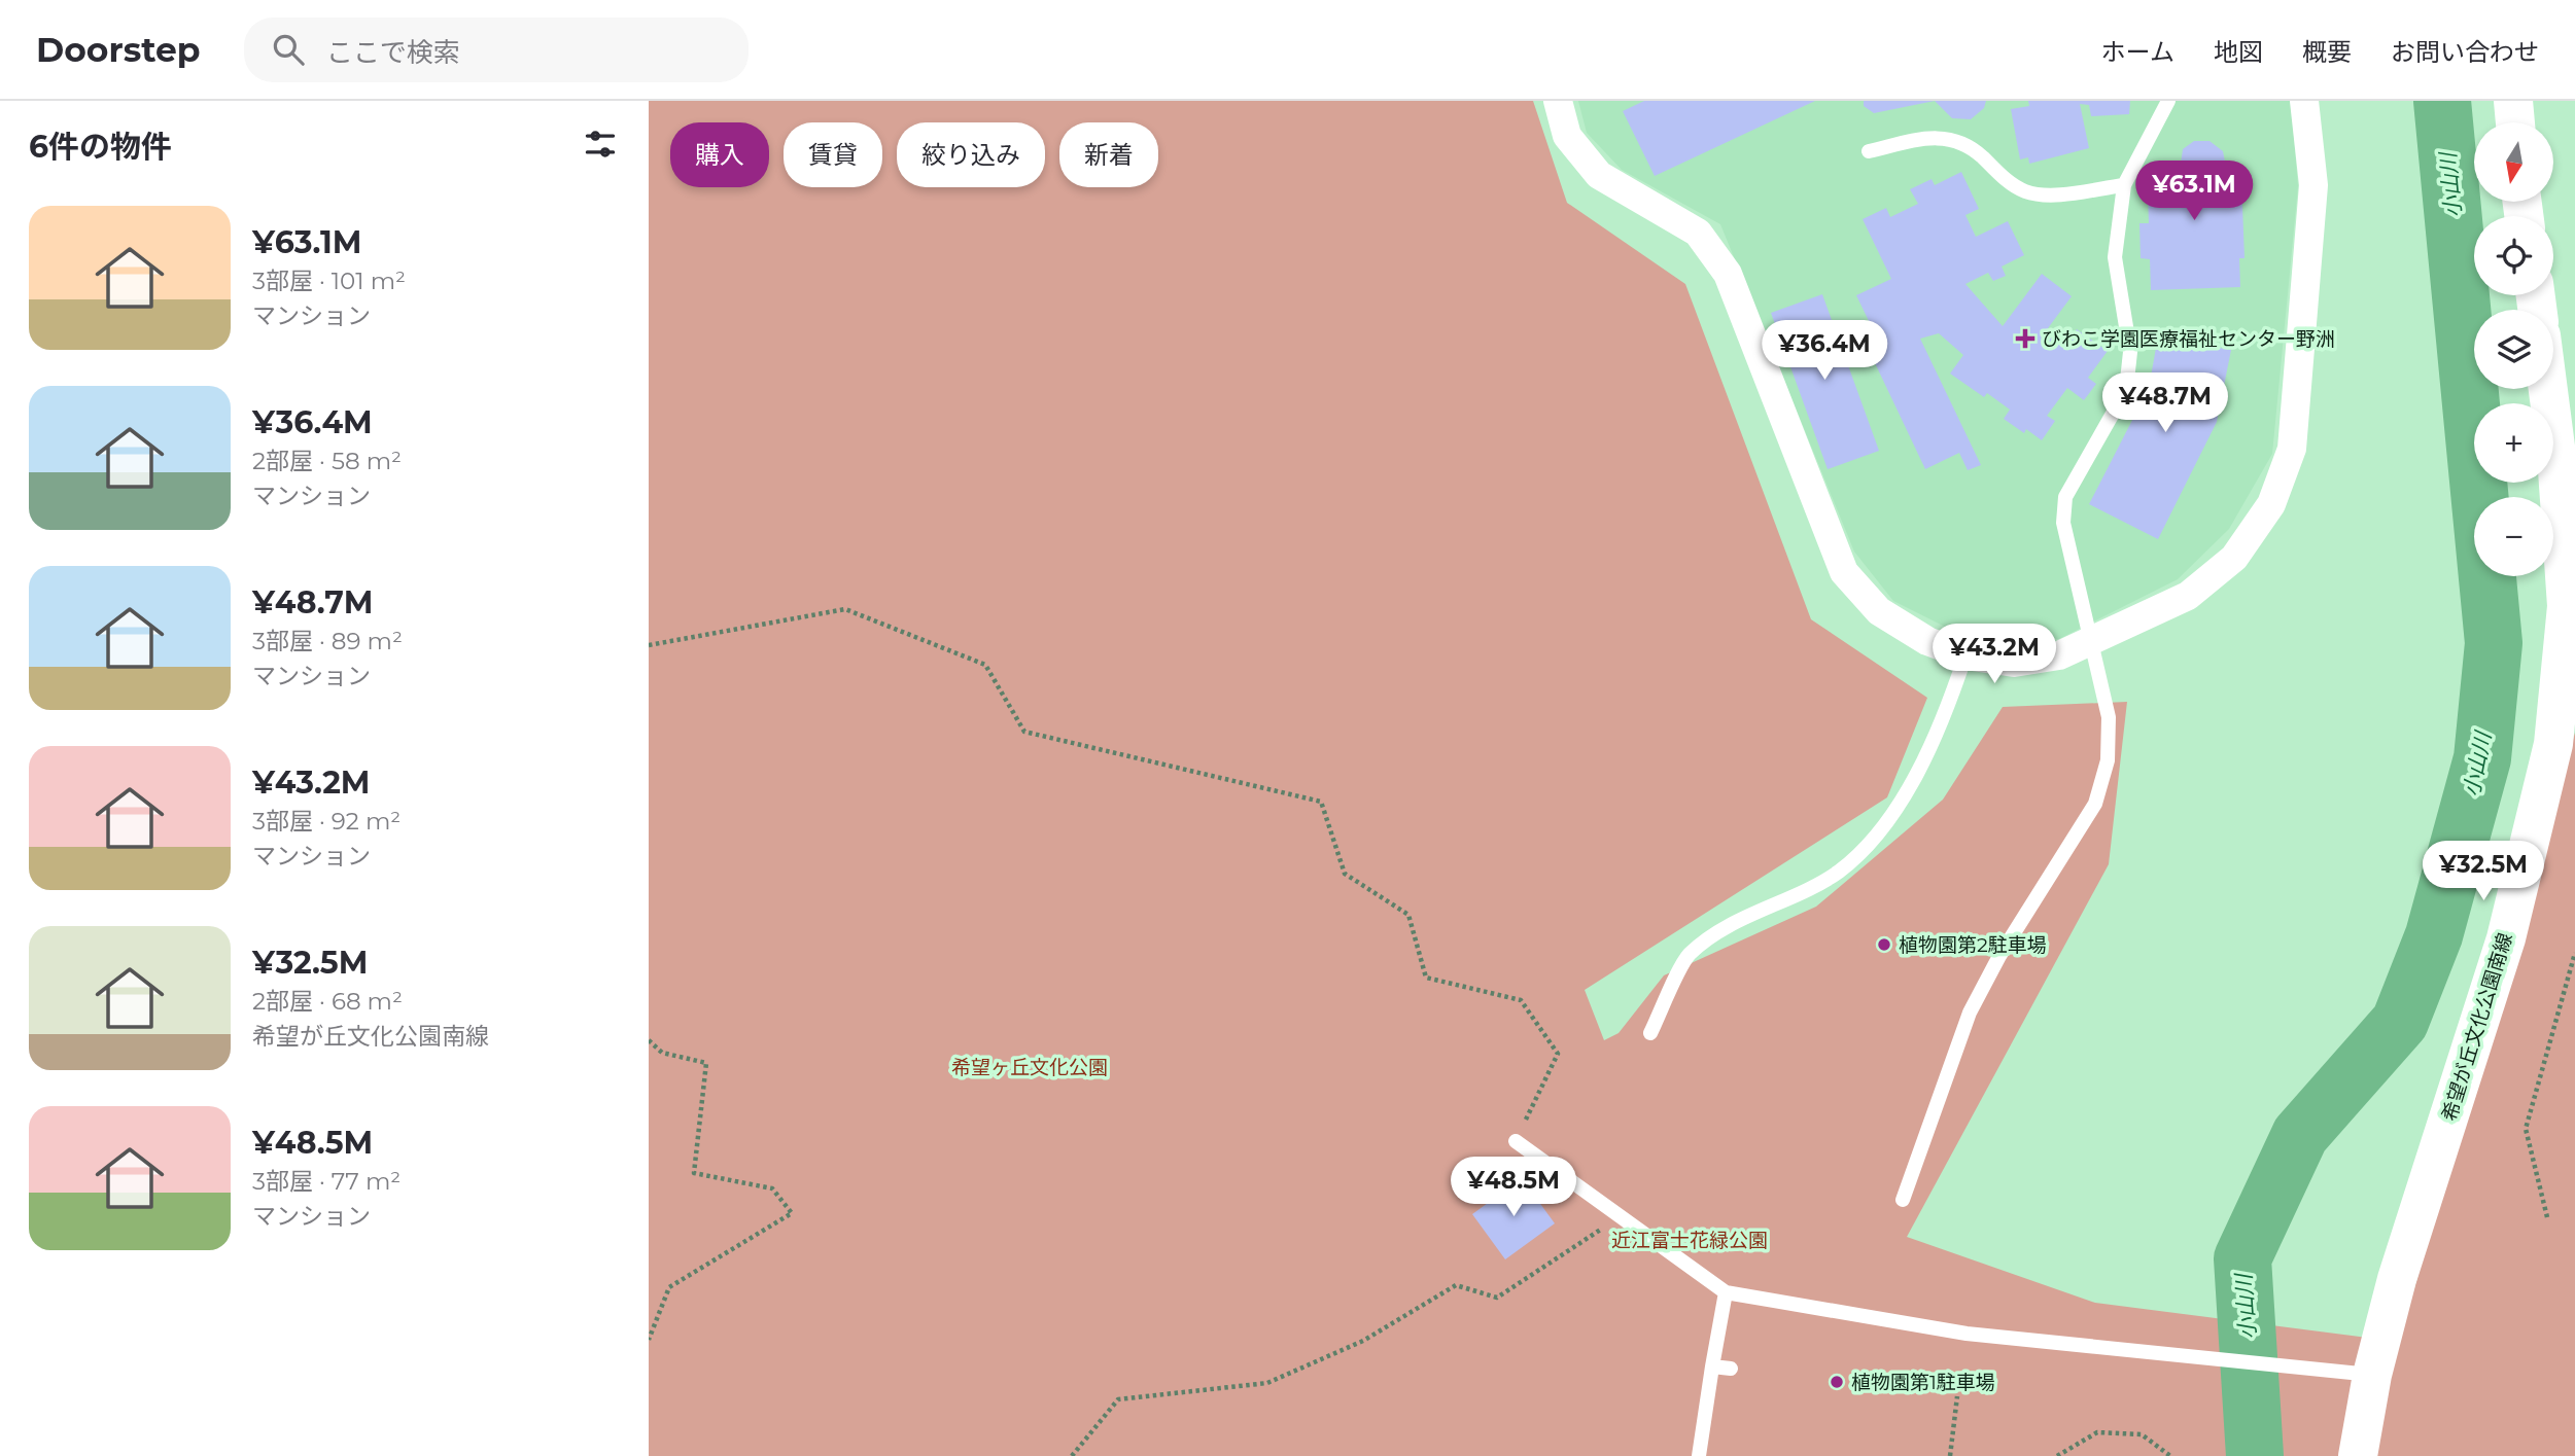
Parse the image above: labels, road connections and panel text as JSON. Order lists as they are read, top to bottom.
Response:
{
  "streets": {
    "main road": ["希望が丘文化公園南線"]
  },
  "water": ["小山川"],
  "parks": ["希望ヶ丘文化公園", "近江富士花緑公園"],
  "places": {
    "health": ["びわこ学園医療福祉センター野洲"],
    "other": ["植物園第2駐車場", "植物園第1駐車場"]
  },
  "north": "bottom",
  "page": {
    "header": "Doorstep",
    "search": "ここで検索",
    "nav": [
      "ホーム",
      "地図",
      "概要",
      "お問い合わせ"
    ],
    "heading": "6件の物件",
    "map_buttons": ["+", "−"],
    "chip": [
      "購入",
      "賃貸",
      "絞り込み",
      "新着"
    ],
    "price": [
      "¥63.1M",
      "¥36.4M",
      "¥48.7M",
      "¥43.2M",
      "¥32.5M",
      "¥48.5M"
    ],
    "list": [
      {
        "name": "¥63.1M",
        "note": "3部屋 · 101 m² · マンション"
      },
      {
        "name": "¥36.4M",
        "note": "2部屋 · 58 m² · マンション"
      },
      {
        "name": "¥48.7M",
        "note": "3部屋 · 89 m² · マンション"
      },
      {
        "name": "¥43.2M",
        "note": "3部屋 · 92 m² · マンション"
      },
      {
        "name": "¥32.5M",
        "note": "2部屋 · 68 m² · 希望が丘文化公園南線"
      },
      {
        "name": "¥48.5M",
        "note": "3部屋 · 77 m² · マンション"
      }
    ]
  }
}
